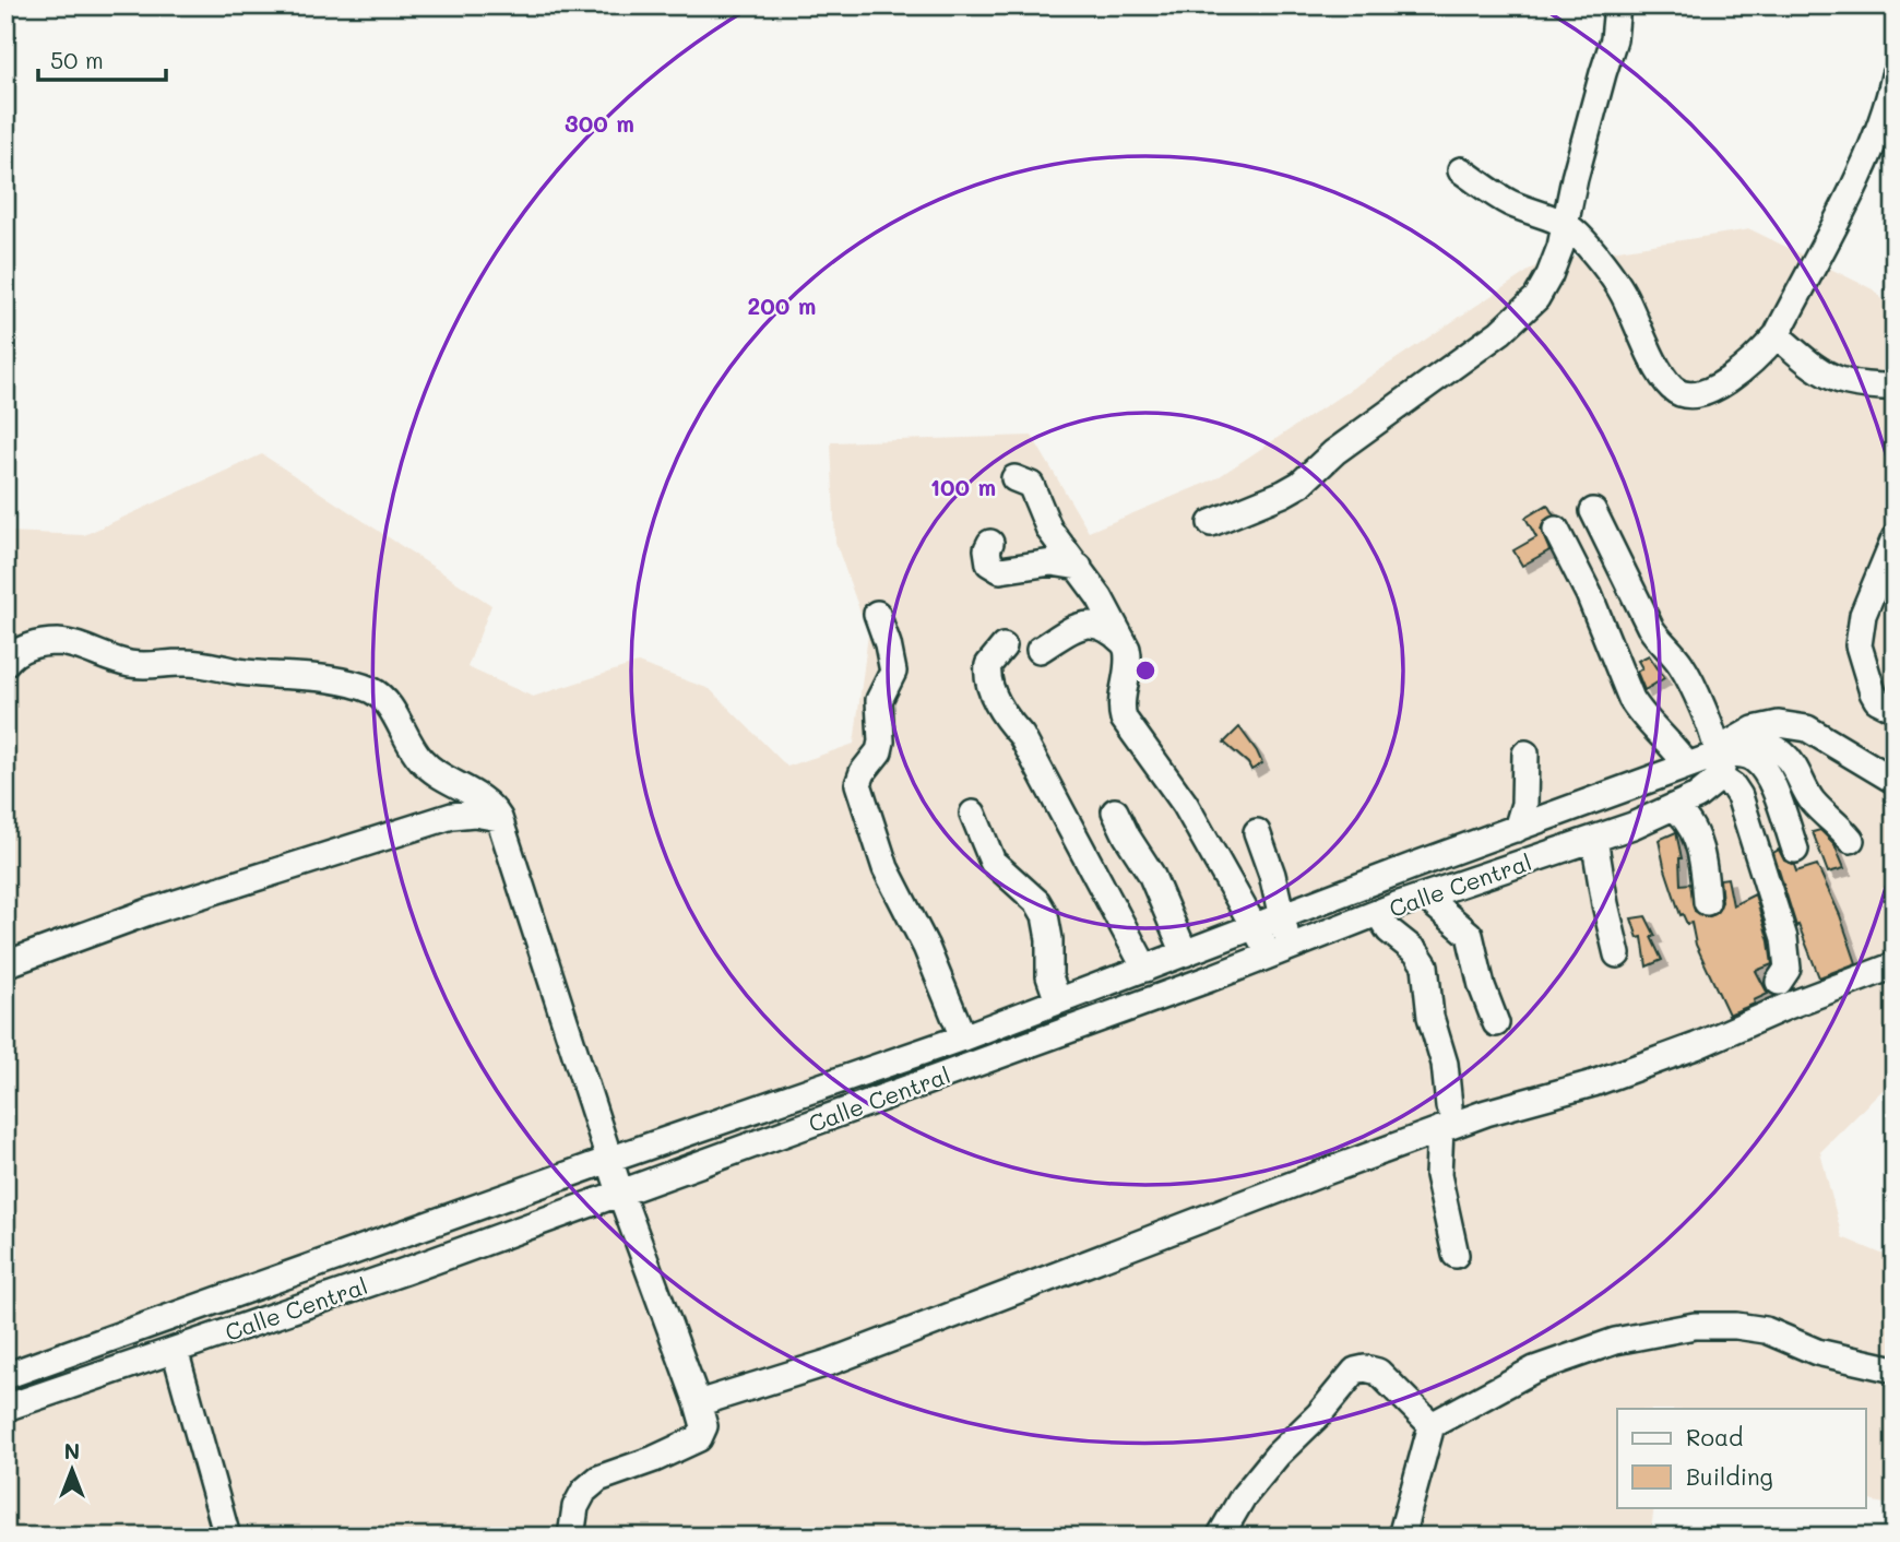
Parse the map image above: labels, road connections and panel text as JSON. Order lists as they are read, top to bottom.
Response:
{
  "streets": {
    "street": ["Calle Central"]
  },
  "legend": ["Road", "Building"],
  "scale_bar": "50 m",
  "north": "top",
  "rings": ["300 m", "200 m", "100 m"]
}
